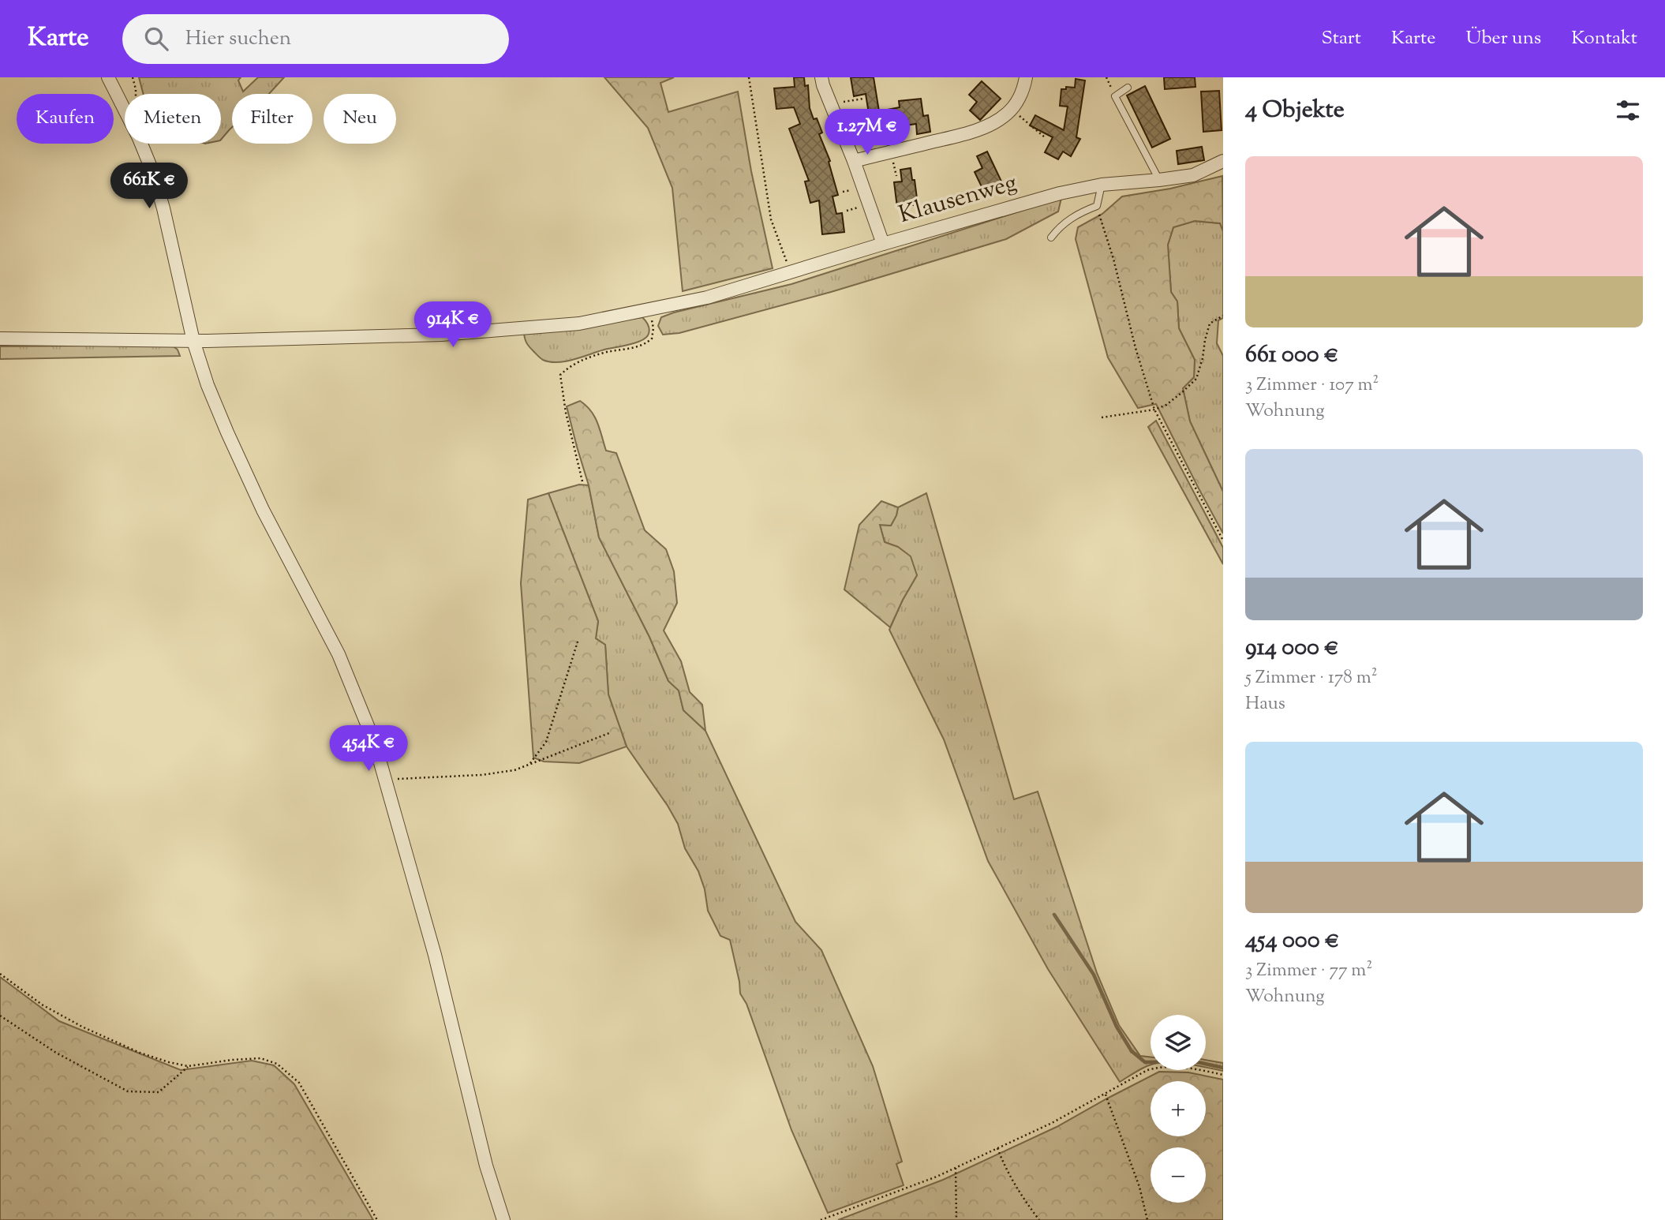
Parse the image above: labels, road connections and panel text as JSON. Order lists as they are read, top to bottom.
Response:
{
  "streets": {
    "street": ["Klausenweg"]
  },
  "page": {
    "header": "Karte",
    "search": "Hier suchen",
    "nav": [
      "Start",
      "Karte",
      "Über uns",
      "Kontakt"
    ],
    "heading": "4 Objekte",
    "chip": [
      "Kaufen",
      "Mieten",
      "Filter",
      "Neu"
    ],
    "price": [
      "1.27M €",
      "661K €",
      "914K €",
      "454K €"
    ],
    "list": [
      {
        "name": "661 000 €",
        "note": "3 Zimmer · 107 m² · Wohnung"
      },
      {
        "name": "914 000 €",
        "note": "5 Zimmer · 178 m² · Haus"
      },
      {
        "name": "454 000 €",
        "note": "3 Zimmer · 77 m² · Wohnung"
      }
    ],
    "map_buttons": ["+", "−"]
  }
}
